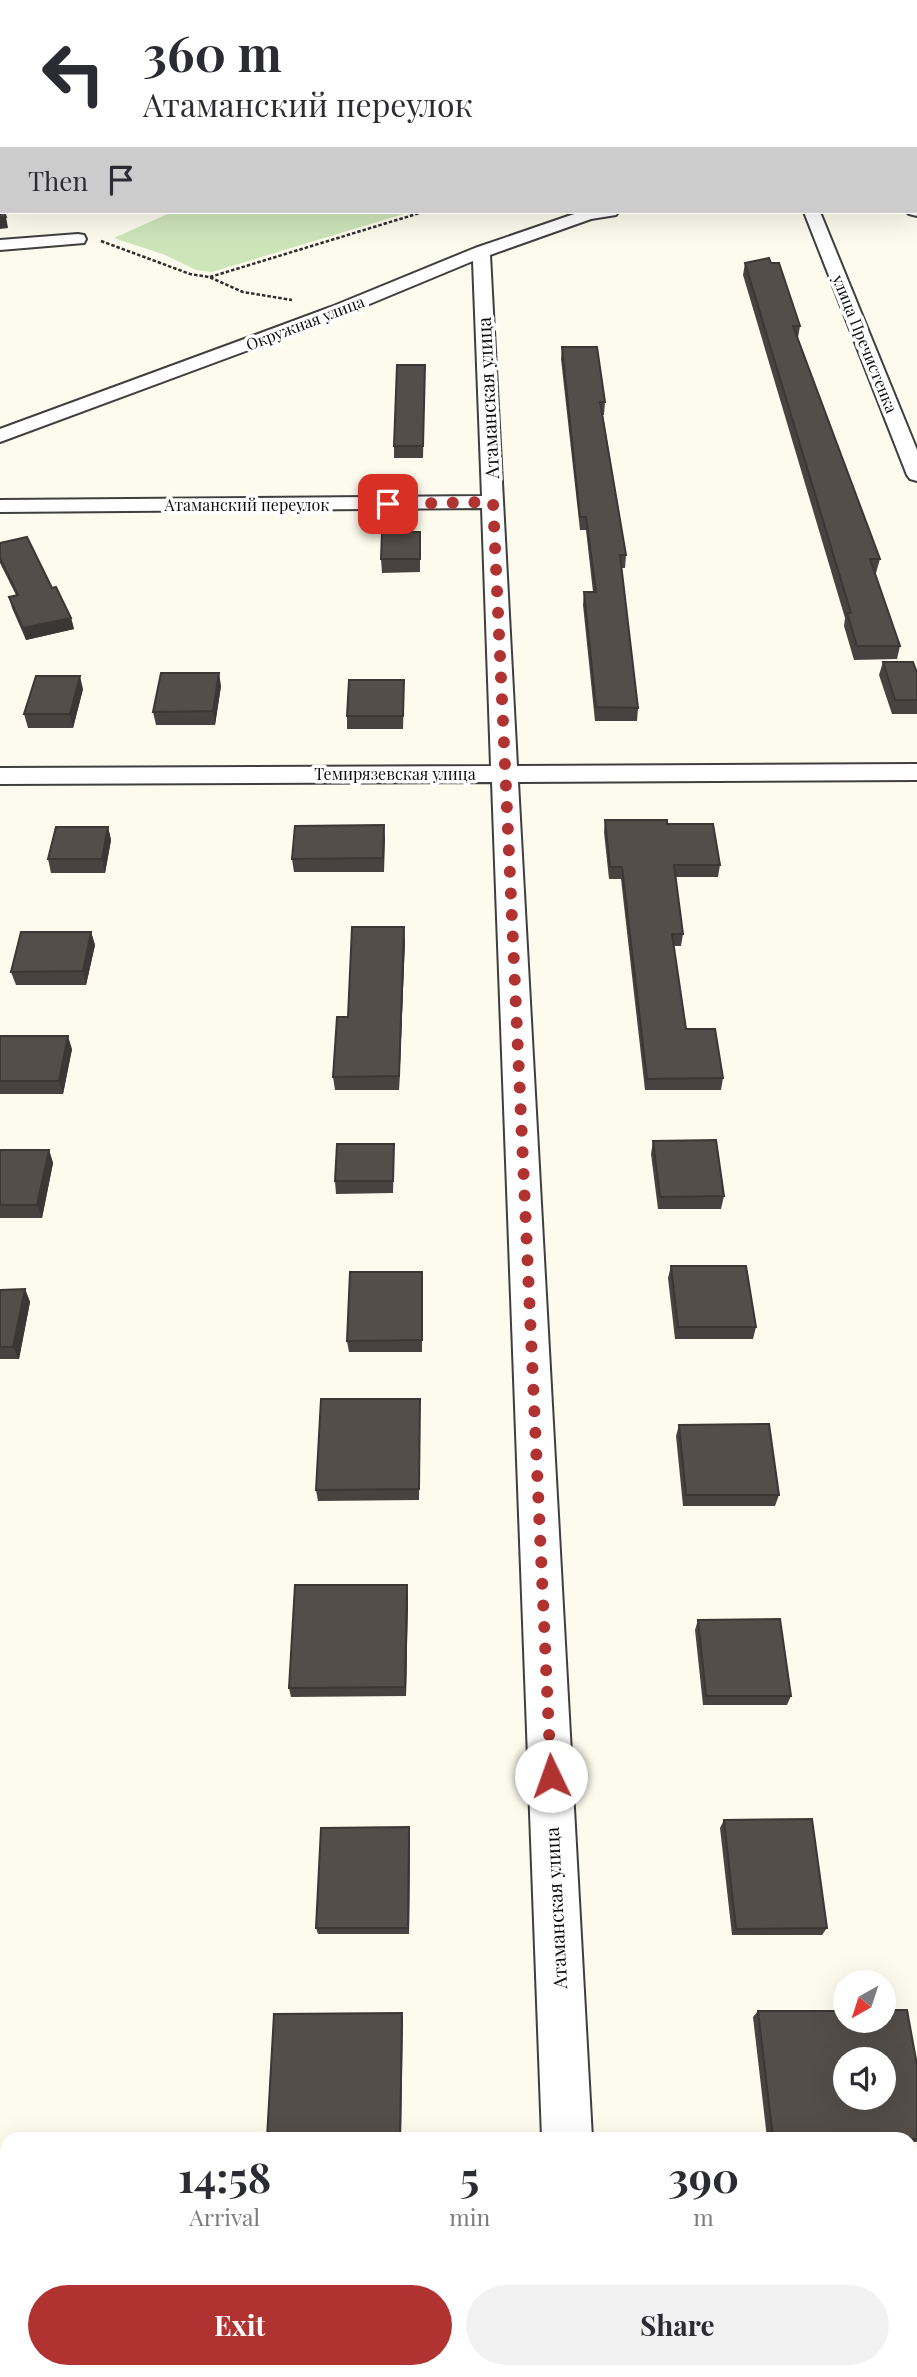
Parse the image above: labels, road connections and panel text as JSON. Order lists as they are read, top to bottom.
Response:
{
  "streets": {
    "street": [
      "Окружная улица",
      "улица Пречистенка",
      "Атаманская улица",
      "Атаманский переулок",
      "Темирязевская улица"
    ]
  },
  "crossings": [
    ["Окружная улица", "Атаманская улица"],
    ["Атаманская улица", "Атаманский переулок"],
    ["Атаманская улица", "Темирязевская улица"]
  ],
  "north": "bottom left",
  "page": {
    "turn": ["360 m", "Атаманский переулок"],
    "then": "Then",
    "eta": [
      "14:58",
      "Arrival",
      "5",
      "min",
      "390",
      "m"
    ],
    "buttons": ["Exit", "Share"]
  }
}
